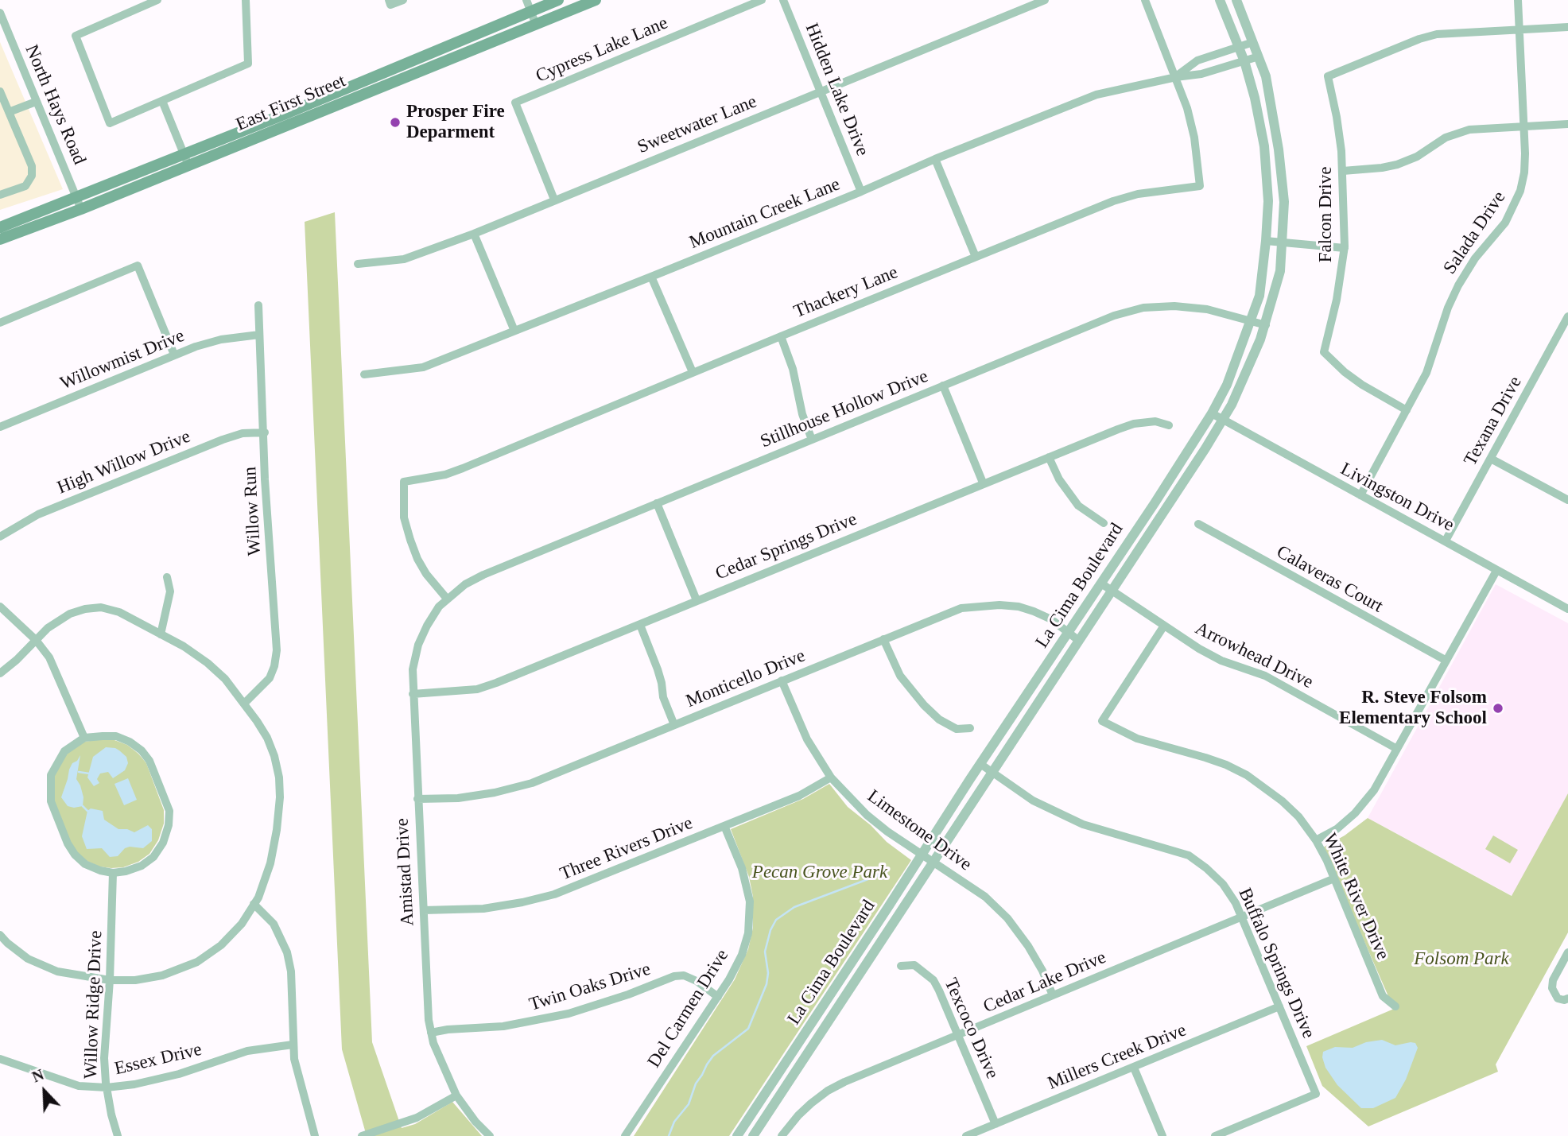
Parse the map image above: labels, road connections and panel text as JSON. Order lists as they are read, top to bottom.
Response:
{
  "streets": {
    "main road": ["East First Street"],
    "street": [
      "Cypress Lake Lane",
      "Hidden Lake Drive",
      "North Hays Road",
      "Sweetwater Lane",
      "Mountain Creek Lane",
      "Falcon Drive",
      "Salada Drive",
      "Thackery Lane",
      "Willowmist Drive",
      "Stillhouse Hollow Drive",
      "Texana Drive",
      "High Willow Drive",
      "Livingston Drive",
      "Willow Run",
      "Cedar Springs Drive",
      "Calaveras Court",
      "La Cima Boulevard",
      "Arrowhead Drive",
      "Monticello Drive",
      "Limestone Drive",
      "Three Rivers Drive",
      "Amistad Drive",
      "White River Drive",
      "Buffalo Springs Drive",
      "Cedar Lake Drive",
      "Twin Oaks Drive",
      "Willow Ridge Drive",
      "Del Carmen Drive",
      "Texcoco Drive",
      "Millers Creek Drive",
      "Essex Drive"
    ]
  },
  "crossings": [
    ["Cypress Lake Lane", "Sweetwater Lane"],
    ["Hidden Lake Drive", "Sweetwater Lane"],
    ["Hidden Lake Drive", "Mountain Creek Lane"],
    ["East First Street", "North Hays Road"],
    ["Mountain Creek Lane", "Thackery Lane"],
    ["Mountain Creek Lane", "La Cima Boulevard"],
    ["Falcon Drive", "Salada Drive"],
    ["Salada Drive", "Livingston Drive"],
    ["Thackery Lane", "Stillhouse Hollow Drive"],
    ["Thackery Lane", "Amistad Drive"],
    ["Willowmist Drive", "Willow Run"],
    ["Stillhouse Hollow Drive", "La Cima Boulevard"],
    ["Stillhouse Hollow Drive", "Amistad Drive"],
    ["Texana Drive", "Livingston Drive"],
    ["High Willow Drive", "Willow Run"],
    ["Livingston Drive", "La Cima Boulevard"],
    ["Cedar Springs Drive", "Amistad Drive"],
    ["La Cima Boulevard", "Arrowhead Drive"],
    ["La Cima Boulevard", "Monticello Drive"],
    ["La Cima Boulevard", "Limestone Drive"],
    ["La Cima Boulevard", "Buffalo Springs Drive"],
    ["Arrowhead Drive", "White River Drive"],
    ["Monticello Drive", "Limestone Drive"],
    ["Monticello Drive", "Amistad Drive"],
    ["Limestone Drive", "Three Rivers Drive"],
    ["Limestone Drive", "Cedar Lake Drive"],
    ["Three Rivers Drive", "Amistad Drive"],
    ["Three Rivers Drive", "Del Carmen Drive"],
    ["Amistad Drive", "Twin Oaks Drive"],
    ["White River Drive", "Cedar Lake Drive"],
    ["Buffalo Springs Drive", "Cedar Lake Drive"],
    ["Buffalo Springs Drive", "Millers Creek Drive"],
    ["Cedar Lake Drive", "Texcoco Drive"],
    ["Twin Oaks Drive", "Del Carmen Drive"],
    ["Willow Ridge Drive", "Essex Drive"],
    ["Texcoco Drive", "Millers Creek Drive"]
  ],
  "parks": ["Pecan Grove Park", "Folsom Park"],
  "places": ["Prosper Fire Deparment", "R. Steve Folsom Elementary School"],
  "north": "top left"
}
